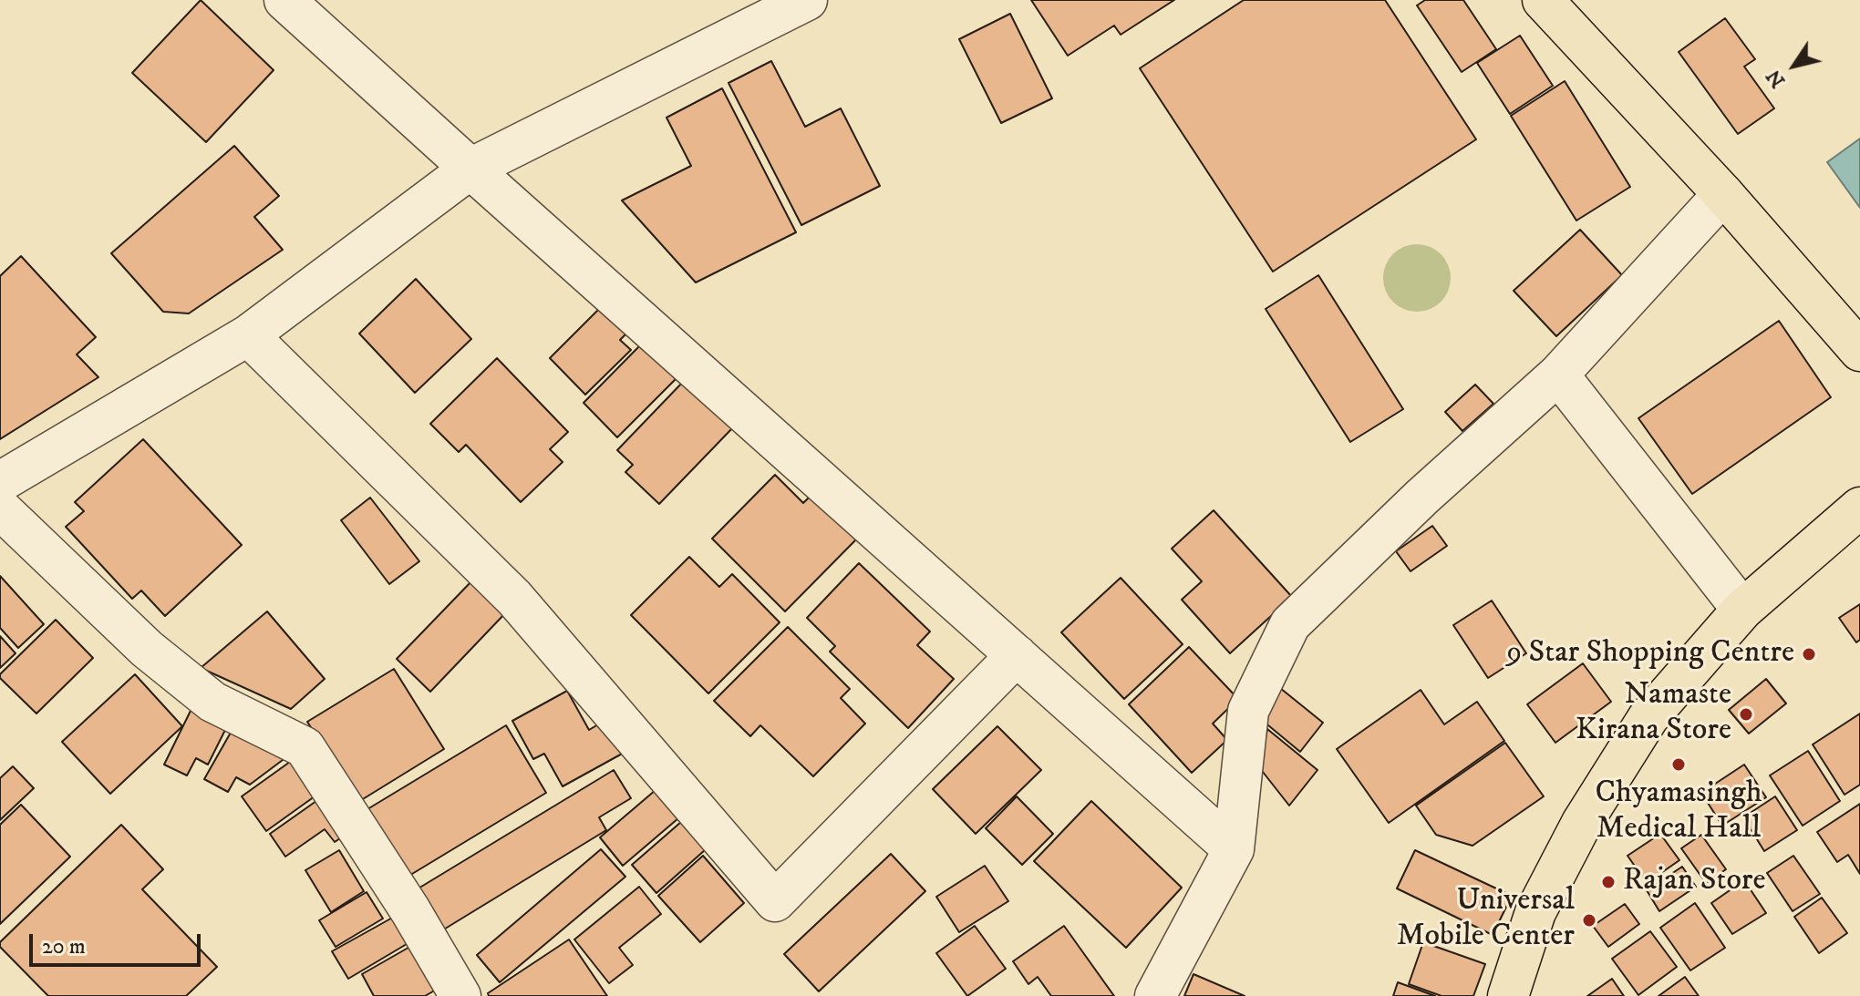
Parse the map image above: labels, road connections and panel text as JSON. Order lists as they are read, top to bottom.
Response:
{
  "places": [
    "9 Star Shopping Centre",
    "Namaste Kirana Store",
    "Chyamasingh Medical Hall",
    "Rajan Store",
    "Universal Mobile Center"
  ],
  "scale_bar": "20 m",
  "north": "bottom left"
}
